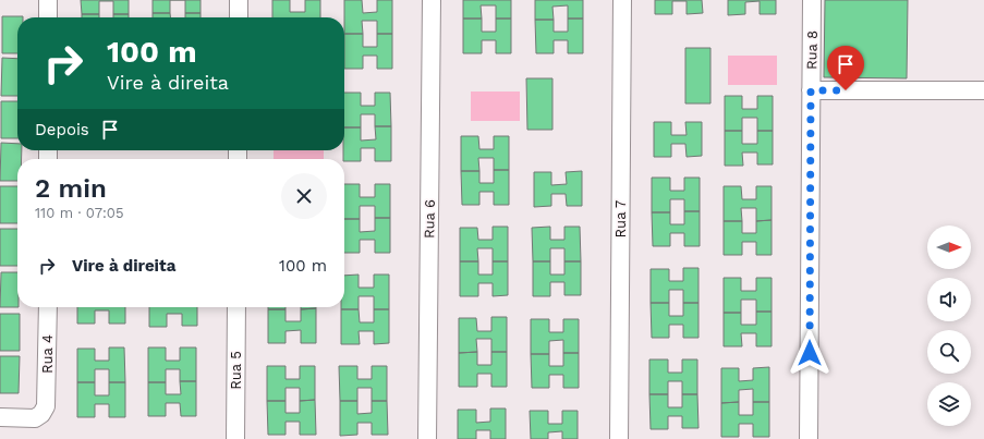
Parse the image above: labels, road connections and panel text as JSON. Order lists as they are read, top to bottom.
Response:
{
  "streets": {
    "street": [
      "Rua 8",
      "Rua 6",
      "Rua 7",
      "Rua 4",
      "Rua 5"
    ]
  },
  "north": "right",
  "page": {
    "turn": ["100 m", "Vire à direita"],
    "then": "Depois",
    "heading": ["2 min", "110 m · 07:05"],
    "list": [
      {
        "name": "Vire à direita",
        "value": "100 m"
      }
    ]
  }
}
